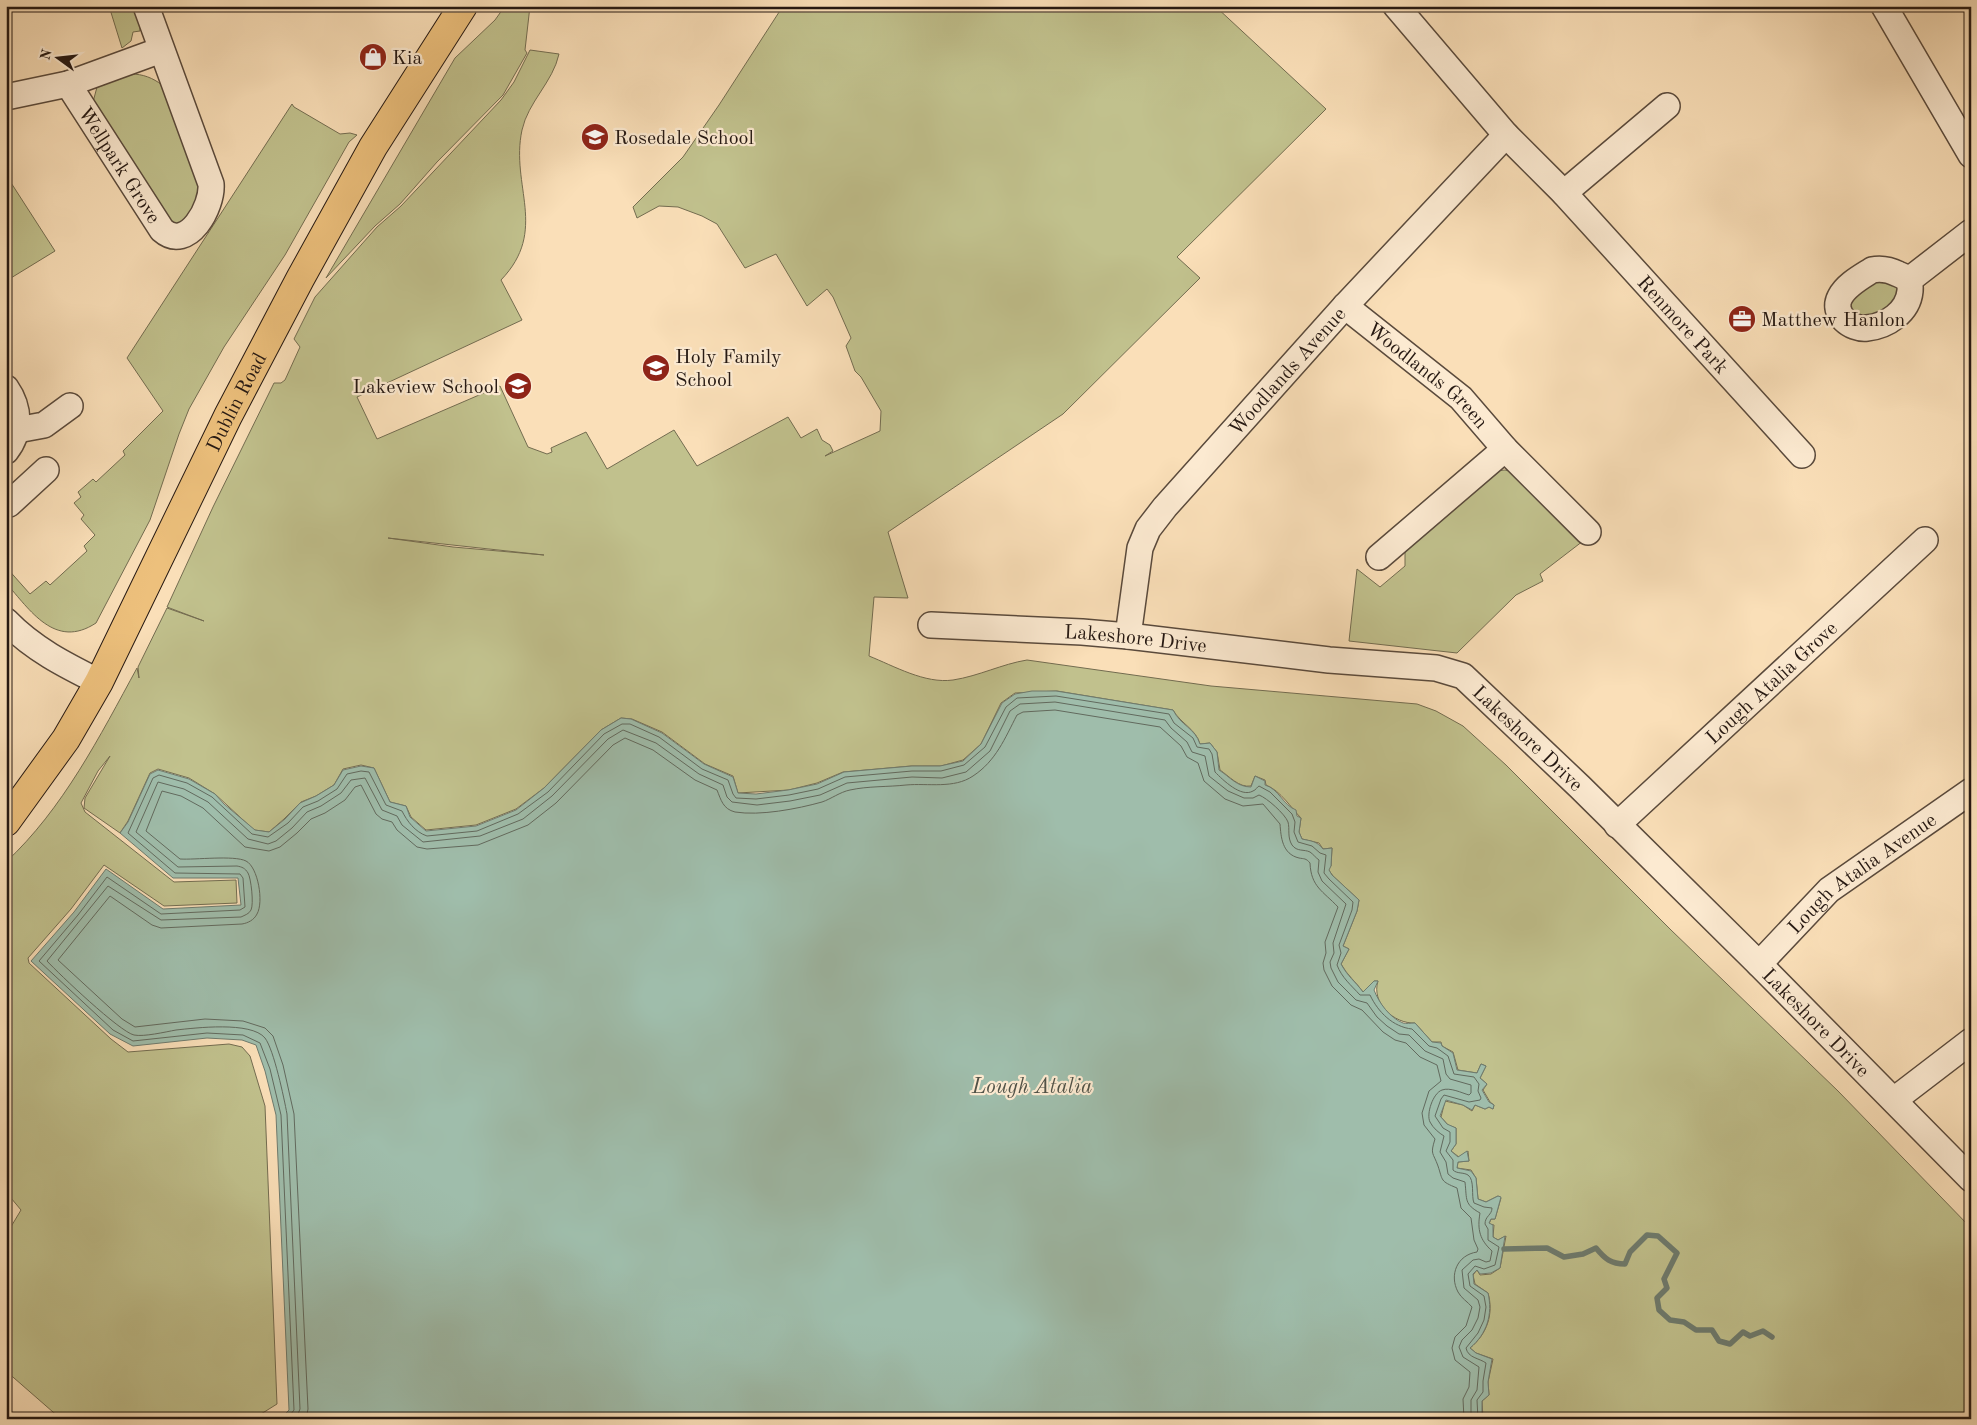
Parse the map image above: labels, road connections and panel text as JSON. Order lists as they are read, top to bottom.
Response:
{
  "streets": {
    "main road": ["Dublin Road"],
    "street": [
      "Wellpark Grove",
      "Renmore Park",
      "Woodlands Avenue",
      "Woodlands Green",
      "Lakeshore Drive",
      "Lough Atalia Grove",
      "Lough Atalia Avenue"
    ]
  },
  "crossings": [
    ["Renmore Park", "Woodlands Avenue"],
    ["Woodlands Avenue", "Woodlands Green"],
    ["Woodlands Avenue", "Lakeshore Drive"],
    ["Lakeshore Drive", "Lough Atalia Grove"],
    ["Lakeshore Drive", "Lough Atalia Avenue"]
  ],
  "water": ["Lough Atalia"],
  "places": {
    "shop": ["Kia"],
    "school or university": ["Rosedale School", "Holy Family School", "Lakeview School"],
    "office": ["Matthew Hanlon"]
  },
  "north": "left"
}
